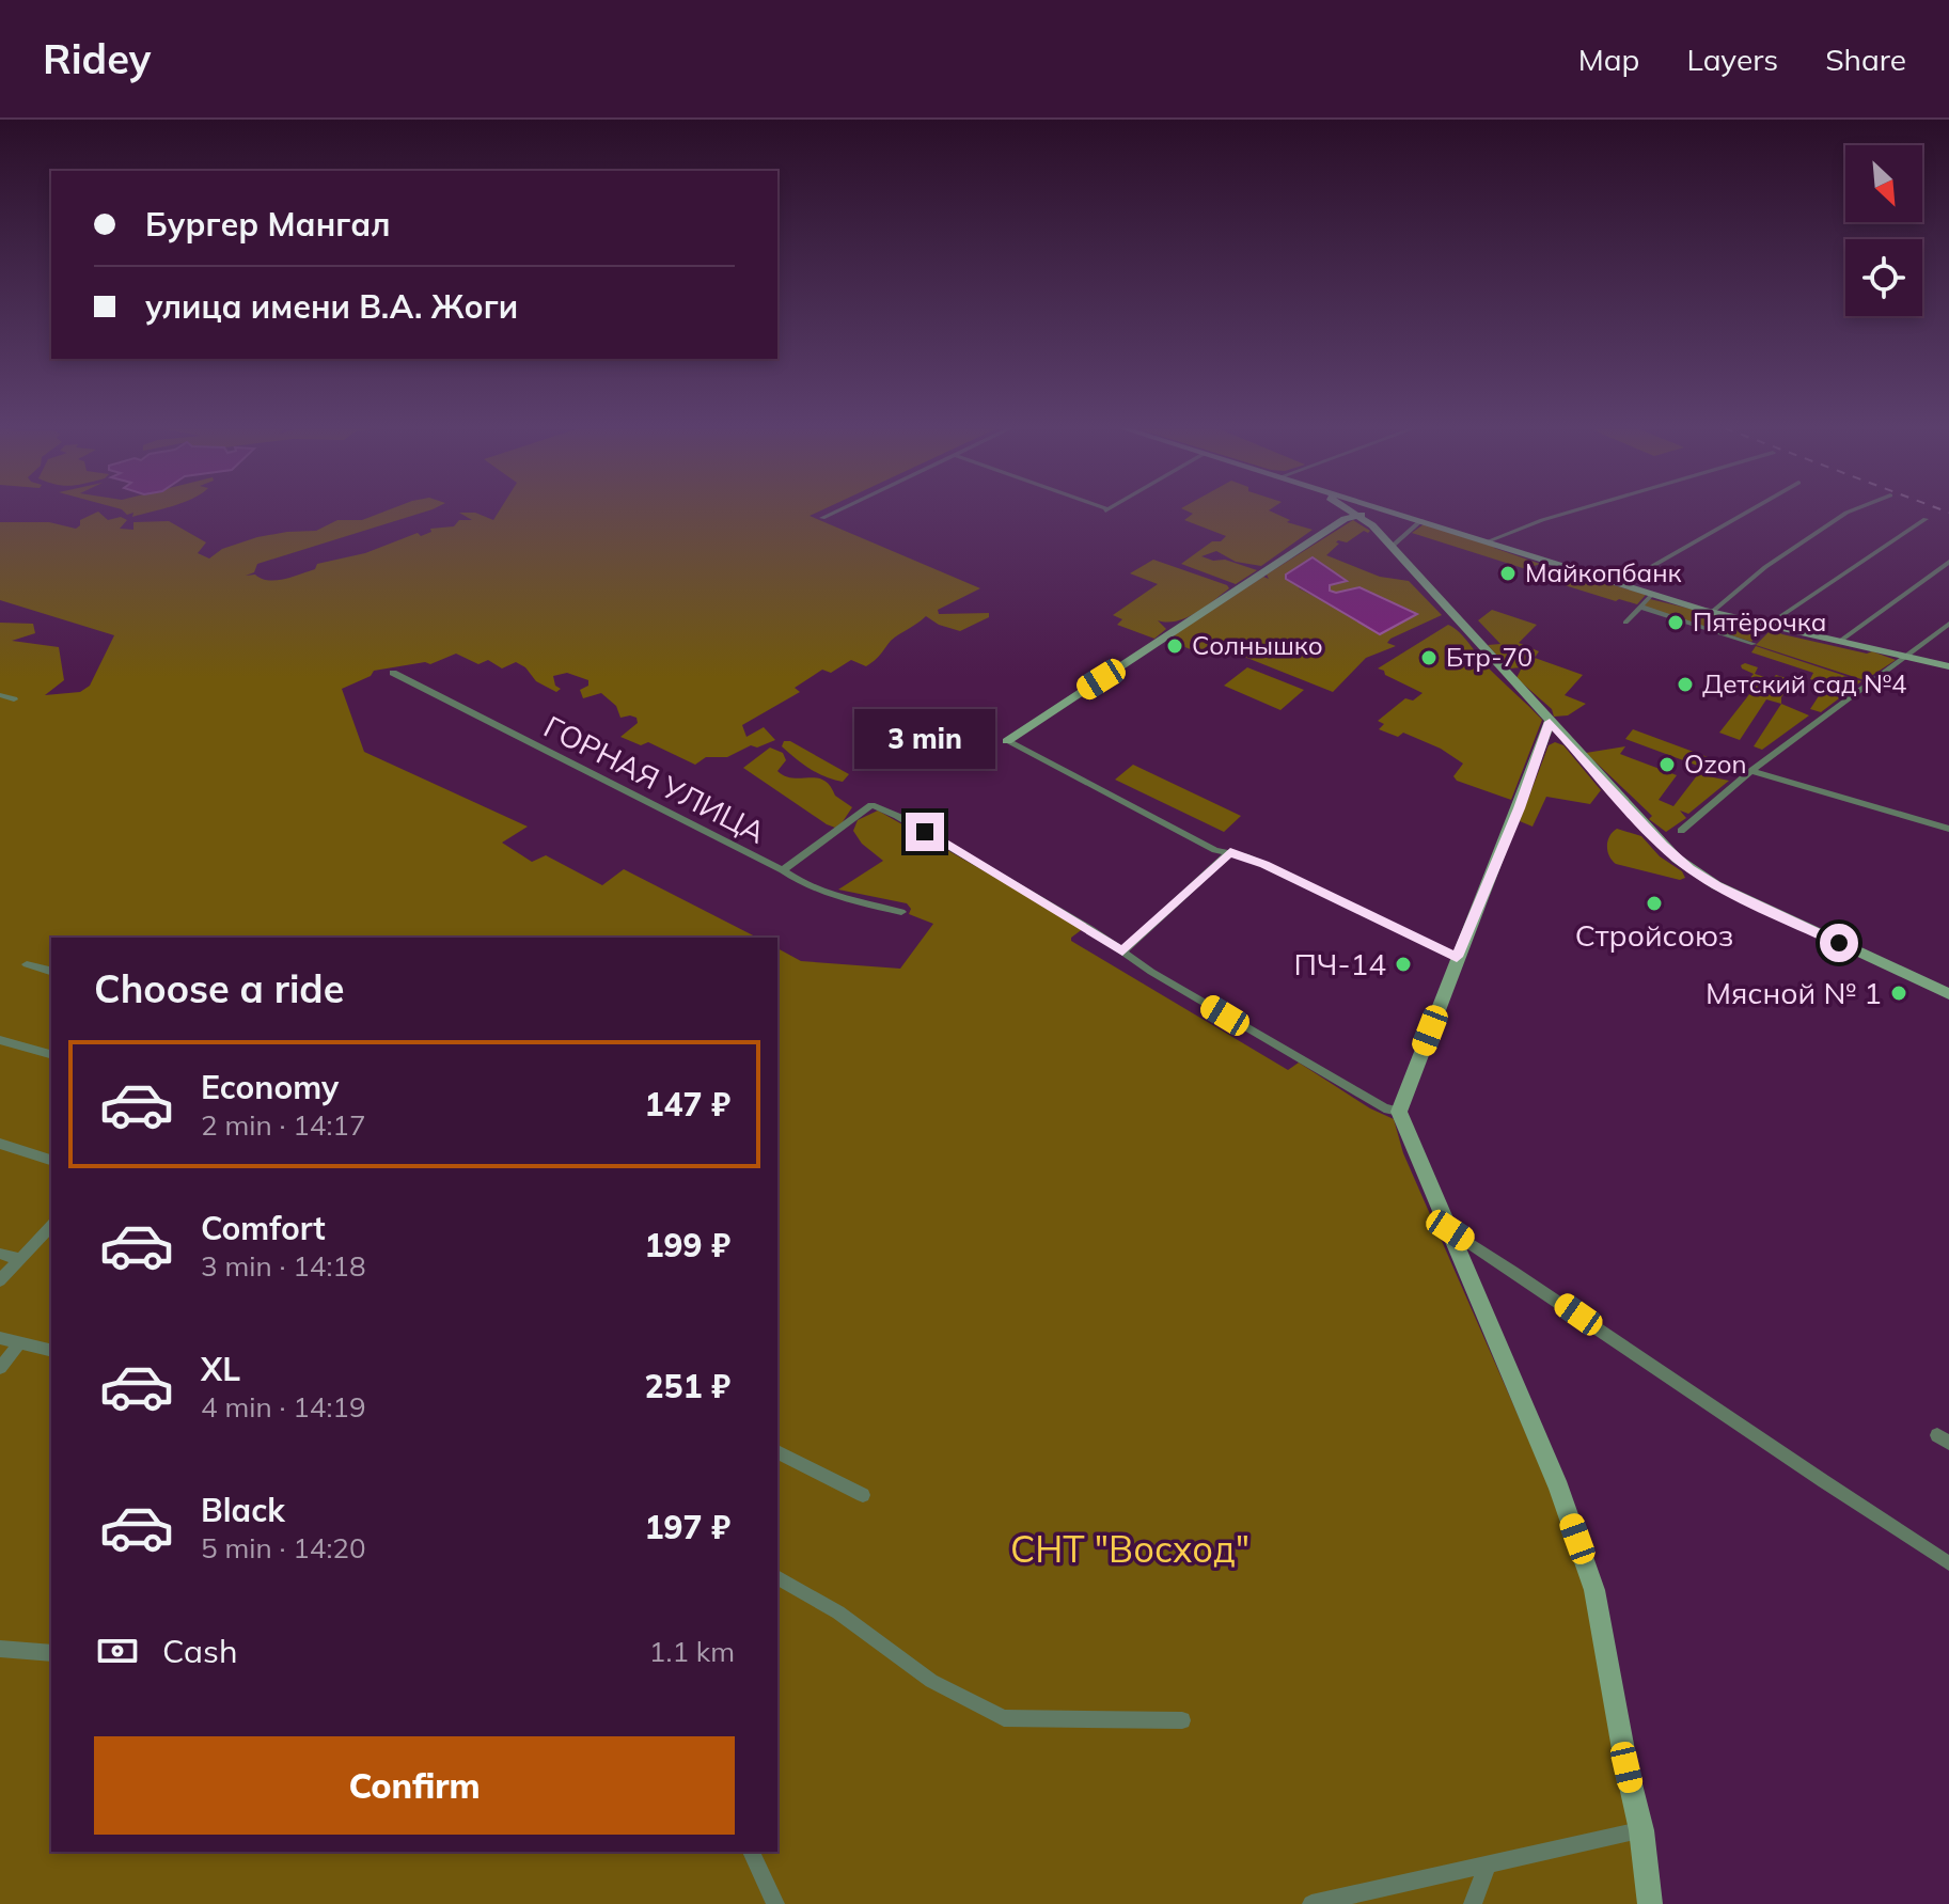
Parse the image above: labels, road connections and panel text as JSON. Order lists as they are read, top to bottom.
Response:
{
  "streets": {
    "street": ["ГОРНАЯ УЛИЦА"]
  },
  "parks": ["СНТ \"Восход\""],
  "places": [
    "Майкопбанк",
    "Пятёрочка",
    "Солнышко",
    "Бтр-70",
    "Детский сад №4",
    "Ozon",
    "Стройсоюз",
    "ПЧ-14",
    "Мясной № 1"
  ],
  "north": "bottom right",
  "page": {
    "header": "Ridey",
    "nav": ["Map", "Layers", "Share"],
    "banner": ["Бургер Мангал", "улица имени В.А. Жоги"],
    "bubble": "3 min",
    "heading": "Choose a ride",
    "list": [
      {
        "name": "Economy",
        "note": "2 min · 14:17",
        "value": "147 ₽"
      },
      {
        "name": "Comfort",
        "note": "3 min · 14:18",
        "value": "199 ₽"
      },
      {
        "name": "XL",
        "note": "4 min · 14:19",
        "value": "251 ₽"
      },
      {
        "name": "Black",
        "note": "5 min · 14:20",
        "value": "197 ₽"
      }
    ],
    "pay": ["Cash", "1.1 km"],
    "buttons": "Confirm"
  }
}
